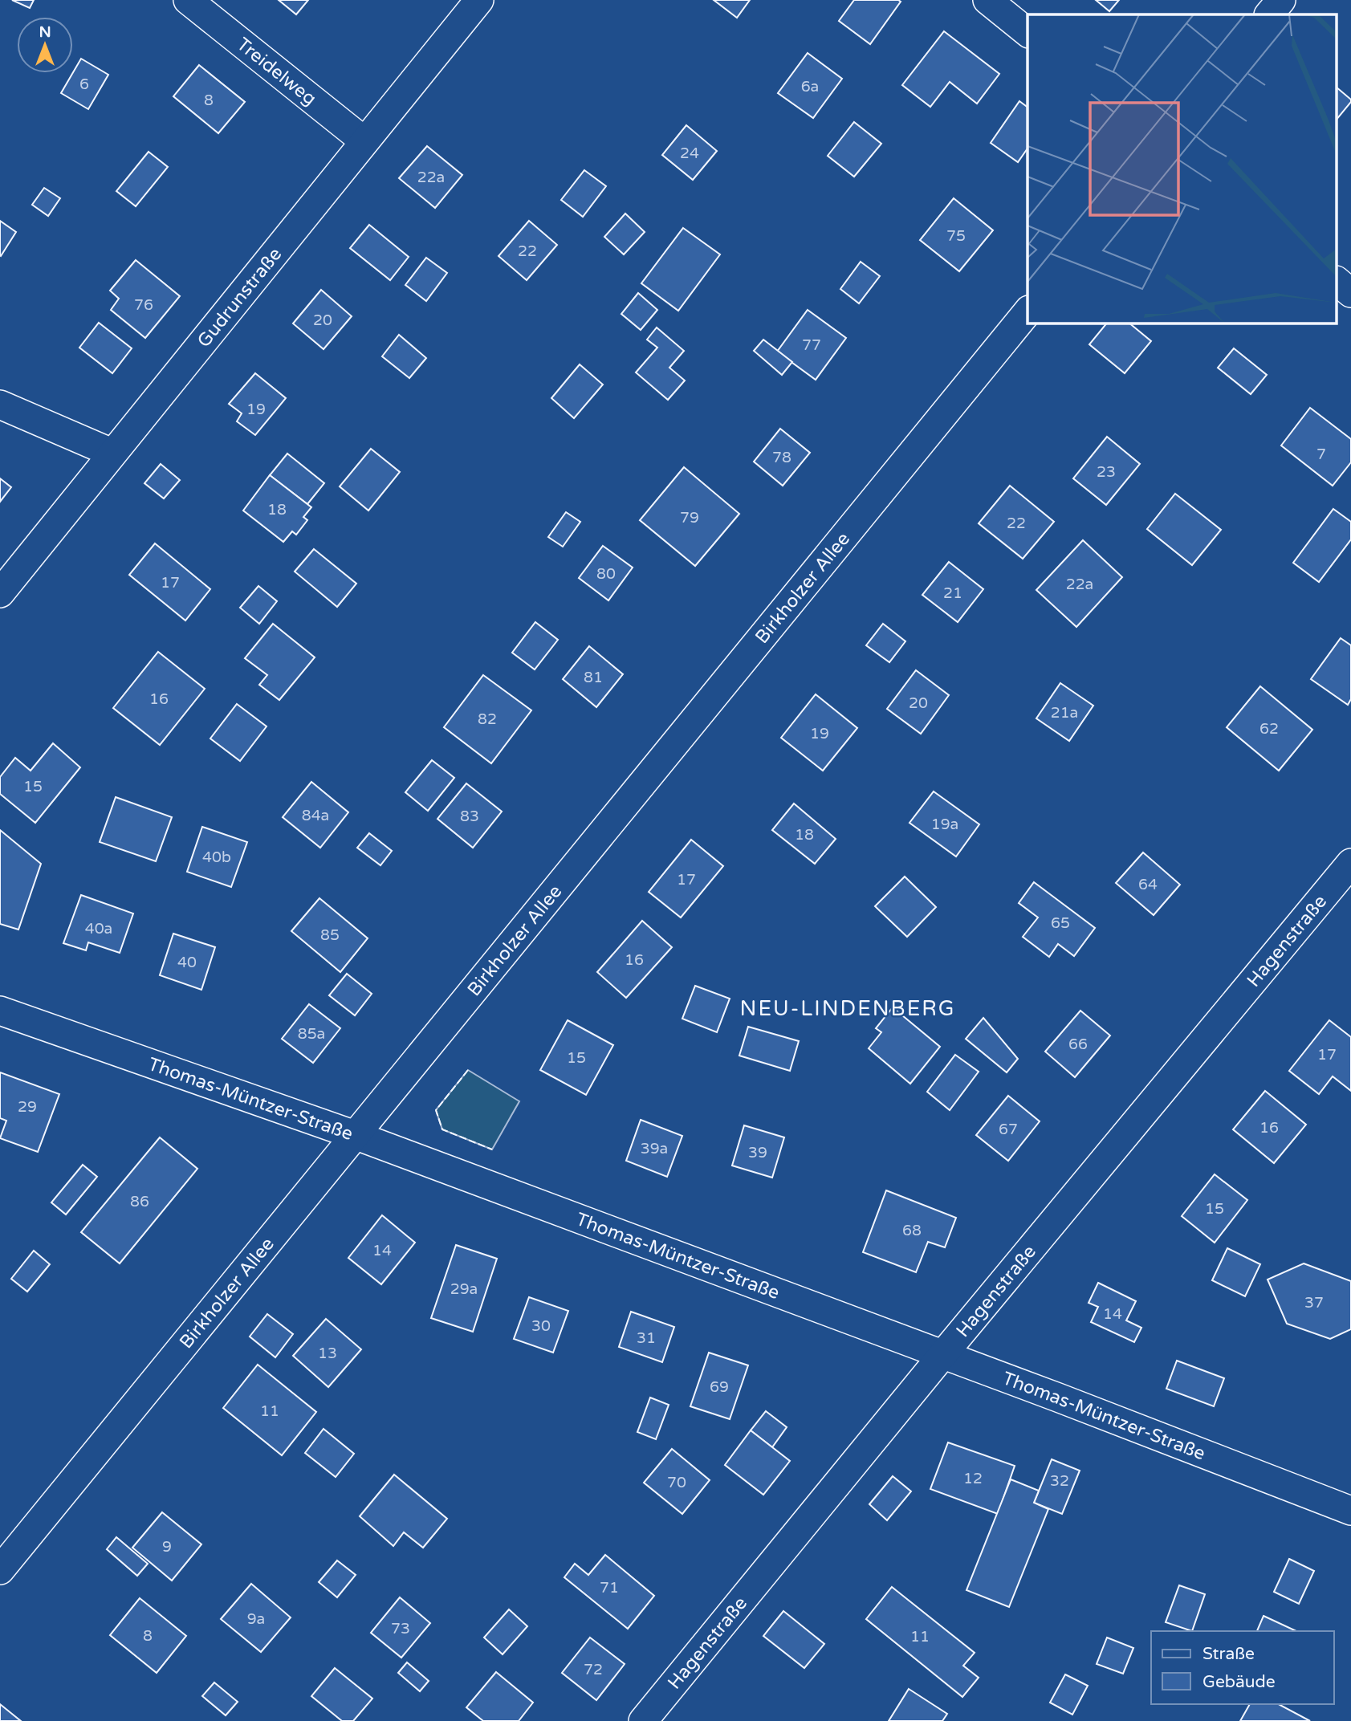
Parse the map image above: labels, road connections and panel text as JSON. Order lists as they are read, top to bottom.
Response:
{
  "streets": {
    "street": [
      "Treidelweg",
      "Gudrunstraße",
      "Birkholzer Allee",
      "Hagenstraße",
      "Thomas-Müntzer-Straße"
    ]
  },
  "crossings": [
    ["Treidelweg", "Gudrunstraße"],
    ["Birkholzer Allee", "Thomas-Müntzer-Straße"],
    ["Hagenstraße", "Thomas-Müntzer-Straße"]
  ],
  "districts": ["NEU-LINDENBERG"],
  "house_numbers": [
    "6",
    "6a",
    "8",
    "24",
    "22a",
    "75",
    "22",
    "76",
    "20",
    "77",
    "19",
    "7",
    "78",
    "23",
    "18",
    "79",
    "22",
    "80",
    "17",
    "22a",
    "21",
    "81",
    "16",
    "20",
    "21a",
    "82",
    "62",
    "19",
    "15",
    "84a",
    "83",
    "19a",
    "18",
    "40b",
    "17",
    "64",
    "65",
    "40a",
    "85",
    "16",
    "40",
    "85a",
    "66",
    "17",
    "15",
    "29",
    "16",
    "67",
    "39a",
    "39",
    "86",
    "15",
    "68",
    "14",
    "29a",
    "37",
    "14",
    "30",
    "31",
    "13",
    "69",
    "11",
    "12",
    "32",
    "70",
    "9",
    "71",
    "9a",
    "73",
    "8",
    "11",
    "72"
  ],
  "legend": ["Straße", "Gebäude"],
  "north": "top"
}
